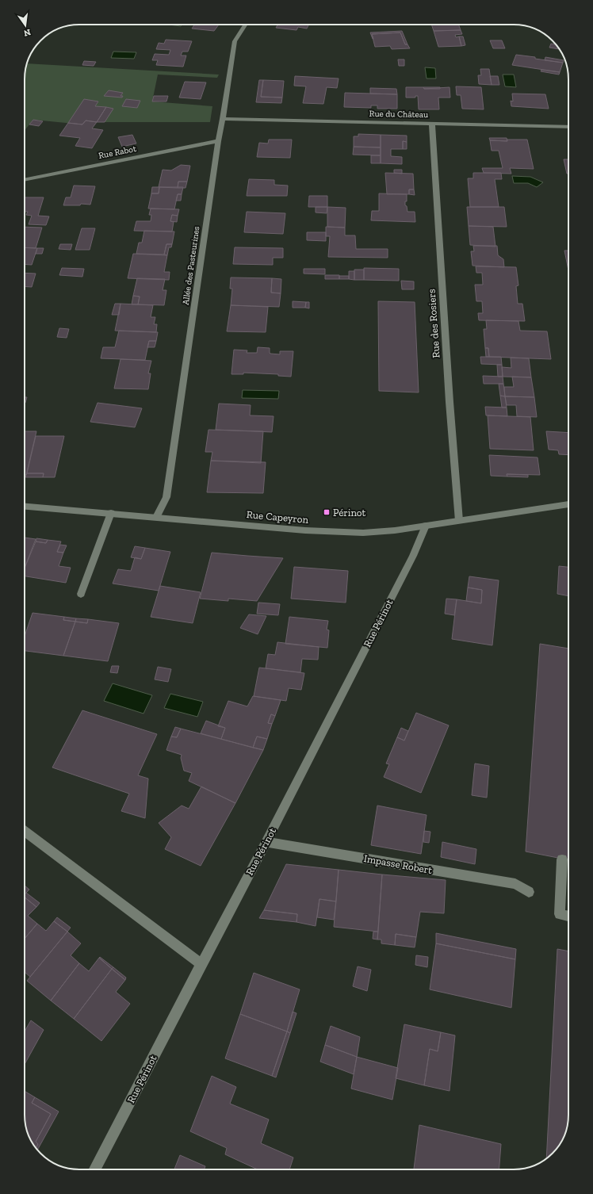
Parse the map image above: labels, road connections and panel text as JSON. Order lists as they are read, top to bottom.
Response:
{
  "streets": {
    "street": [
      "Rue du Château",
      "Rue Rabot",
      "Allée des Pasteurines",
      "Rue des Rosiers",
      "Rue Capeyron",
      "Rue Périnot",
      "Impasse Robert"
    ]
  },
  "crossings": [
    ["Rue du Château", "Allée des Pasteurines"],
    ["Rue du Château", "Rue des Rosiers"],
    ["Rue Rabot", "Allée des Pasteurines"],
    ["Allée des Pasteurines", "Rue Capeyron"],
    ["Rue des Rosiers", "Rue Capeyron"],
    ["Rue Capeyron", "Rue Périnot"],
    ["Rue Périnot", "Impasse Robert"]
  ],
  "places": {
    "transit": ["Périnot"]
  },
  "north": "bottom"
}
